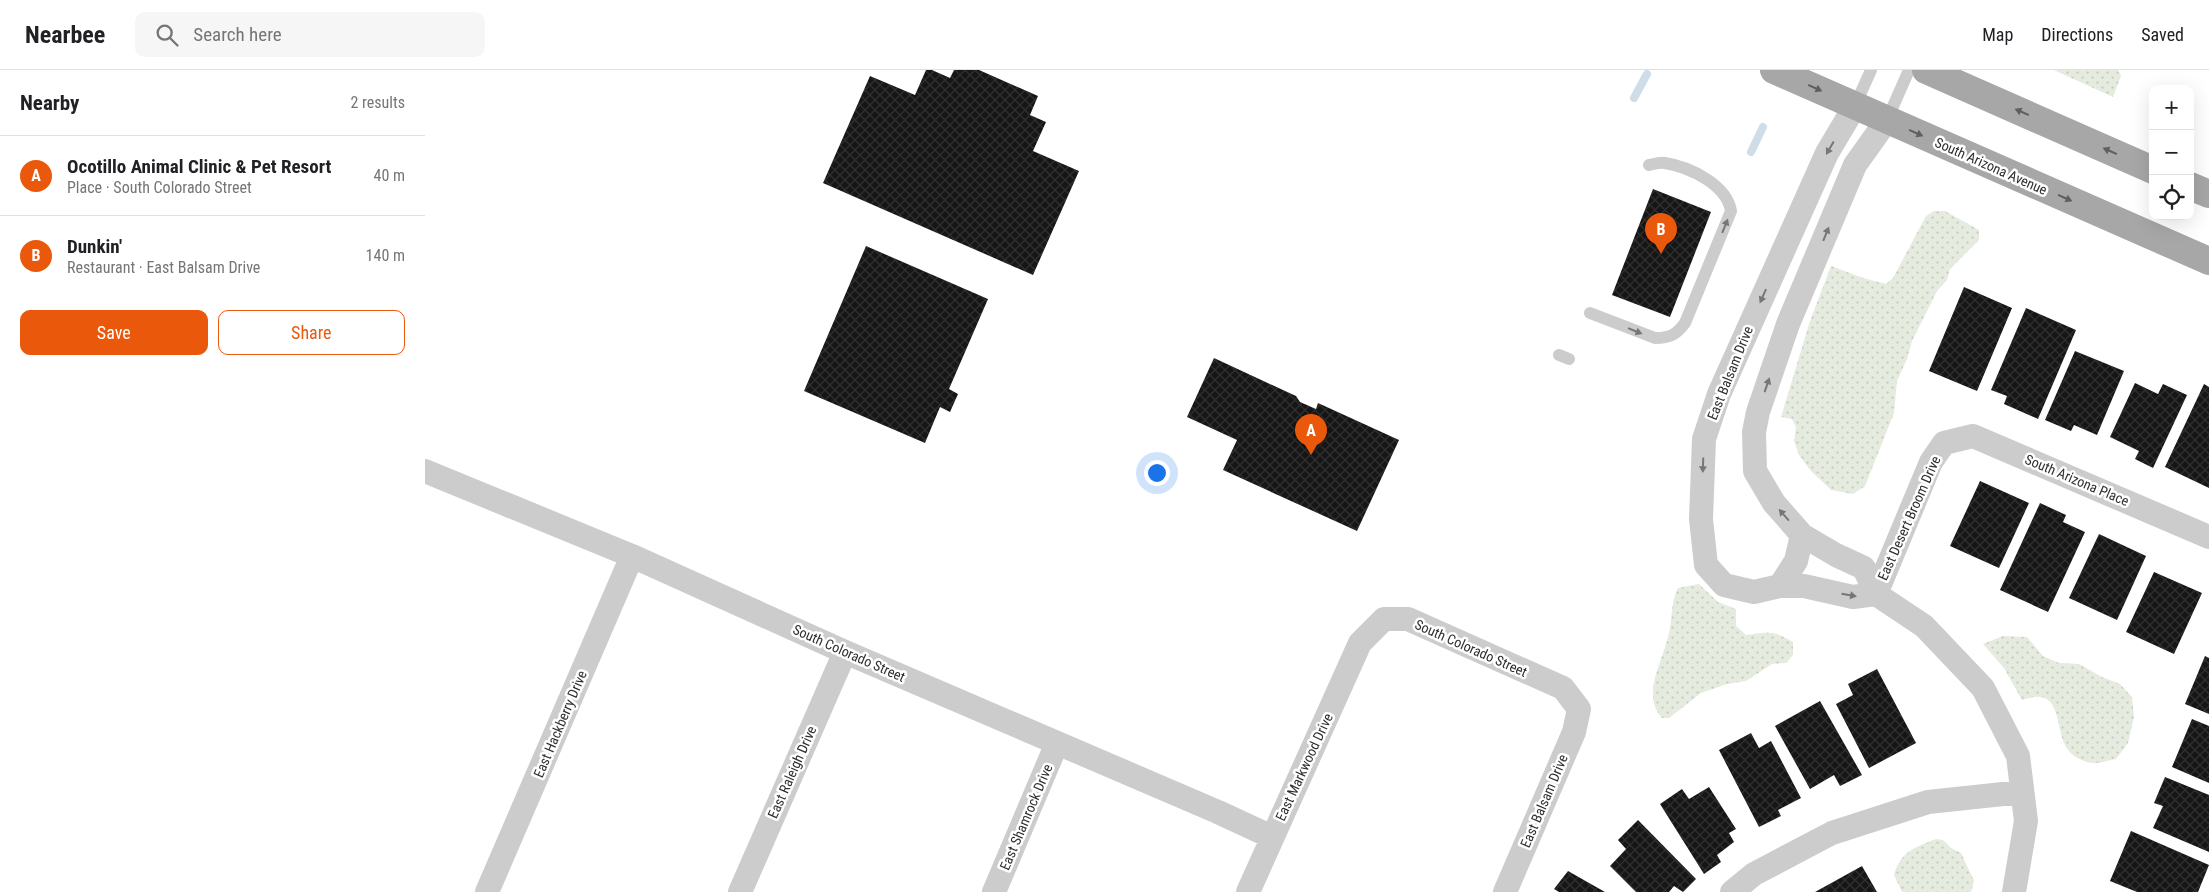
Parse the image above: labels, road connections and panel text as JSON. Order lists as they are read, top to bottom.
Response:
{
  "streets": {
    "main road": ["South Arizona Avenue"],
    "street": [
      "East Balsam Drive",
      "South Arizona Place",
      "East Desert Broom Drive",
      "South Colorado Street",
      "East Hackberry Drive",
      "East Markwood Drive",
      "East Raleigh Drive",
      "East Shamrock Drive"
    ]
  },
  "crossings": [
    ["South Arizona Avenue", "East Balsam Drive"],
    ["East Balsam Drive", "East Desert Broom Drive"],
    ["East Balsam Drive", "South Colorado Street"],
    ["South Arizona Place", "East Desert Broom Drive"],
    ["South Colorado Street", "East Hackberry Drive"],
    ["South Colorado Street", "East Markwood Drive"],
    ["South Colorado Street", "East Raleigh Drive"],
    ["South Colorado Street", "East Shamrock Drive"]
  ],
  "page": {
    "header": "Nearbee",
    "search": "Search here",
    "nav": ["Map", "Directions", "Saved"],
    "heading": ["Nearby", "2 results"],
    "map_buttons": ["+", "−"],
    "list": [
      {
        "mark": "A",
        "name": "Ocotillo Animal Clinic & Pet Resort",
        "note": "Place · South Colorado Street",
        "value": "40 m"
      },
      {
        "mark": "B",
        "name": "Dunkin'",
        "note": "Restaurant · East Balsam Drive",
        "value": "140 m"
      }
    ],
    "pins": ["B", "A"],
    "buttons": ["Save", "Share"]
  }
}
